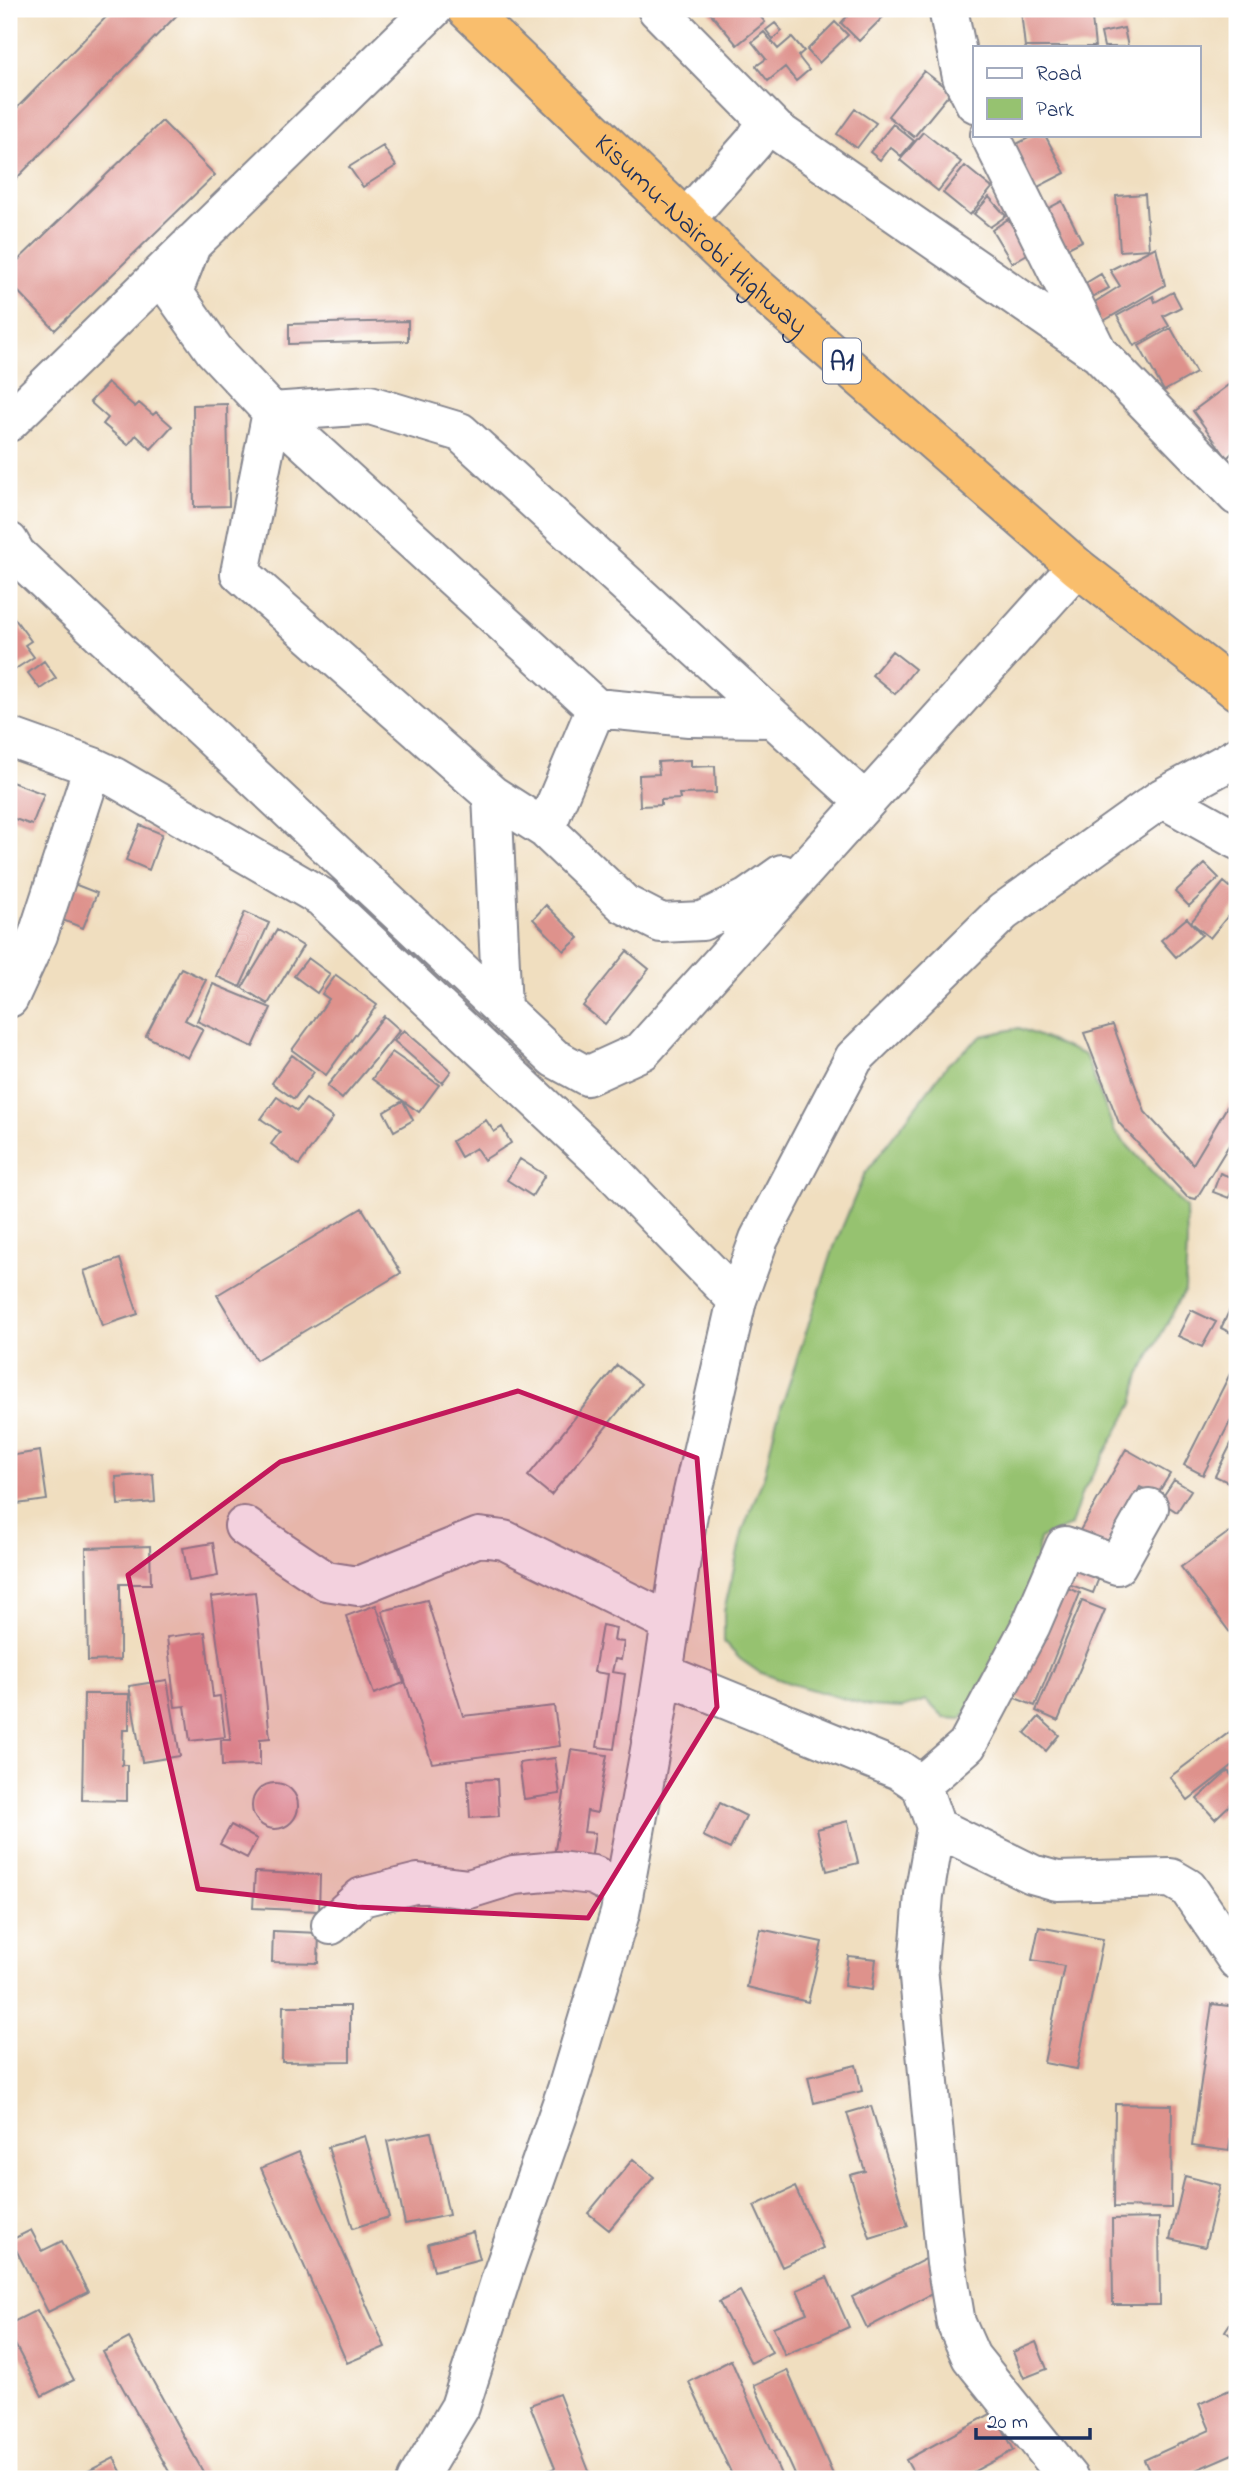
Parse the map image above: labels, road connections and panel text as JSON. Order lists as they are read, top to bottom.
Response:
{
  "streets": {
    "highway": ["Kisumu-Nairobi Highway", "A1"]
  },
  "legend": ["Road", "Park"],
  "scale_bar": "20 m"
}
